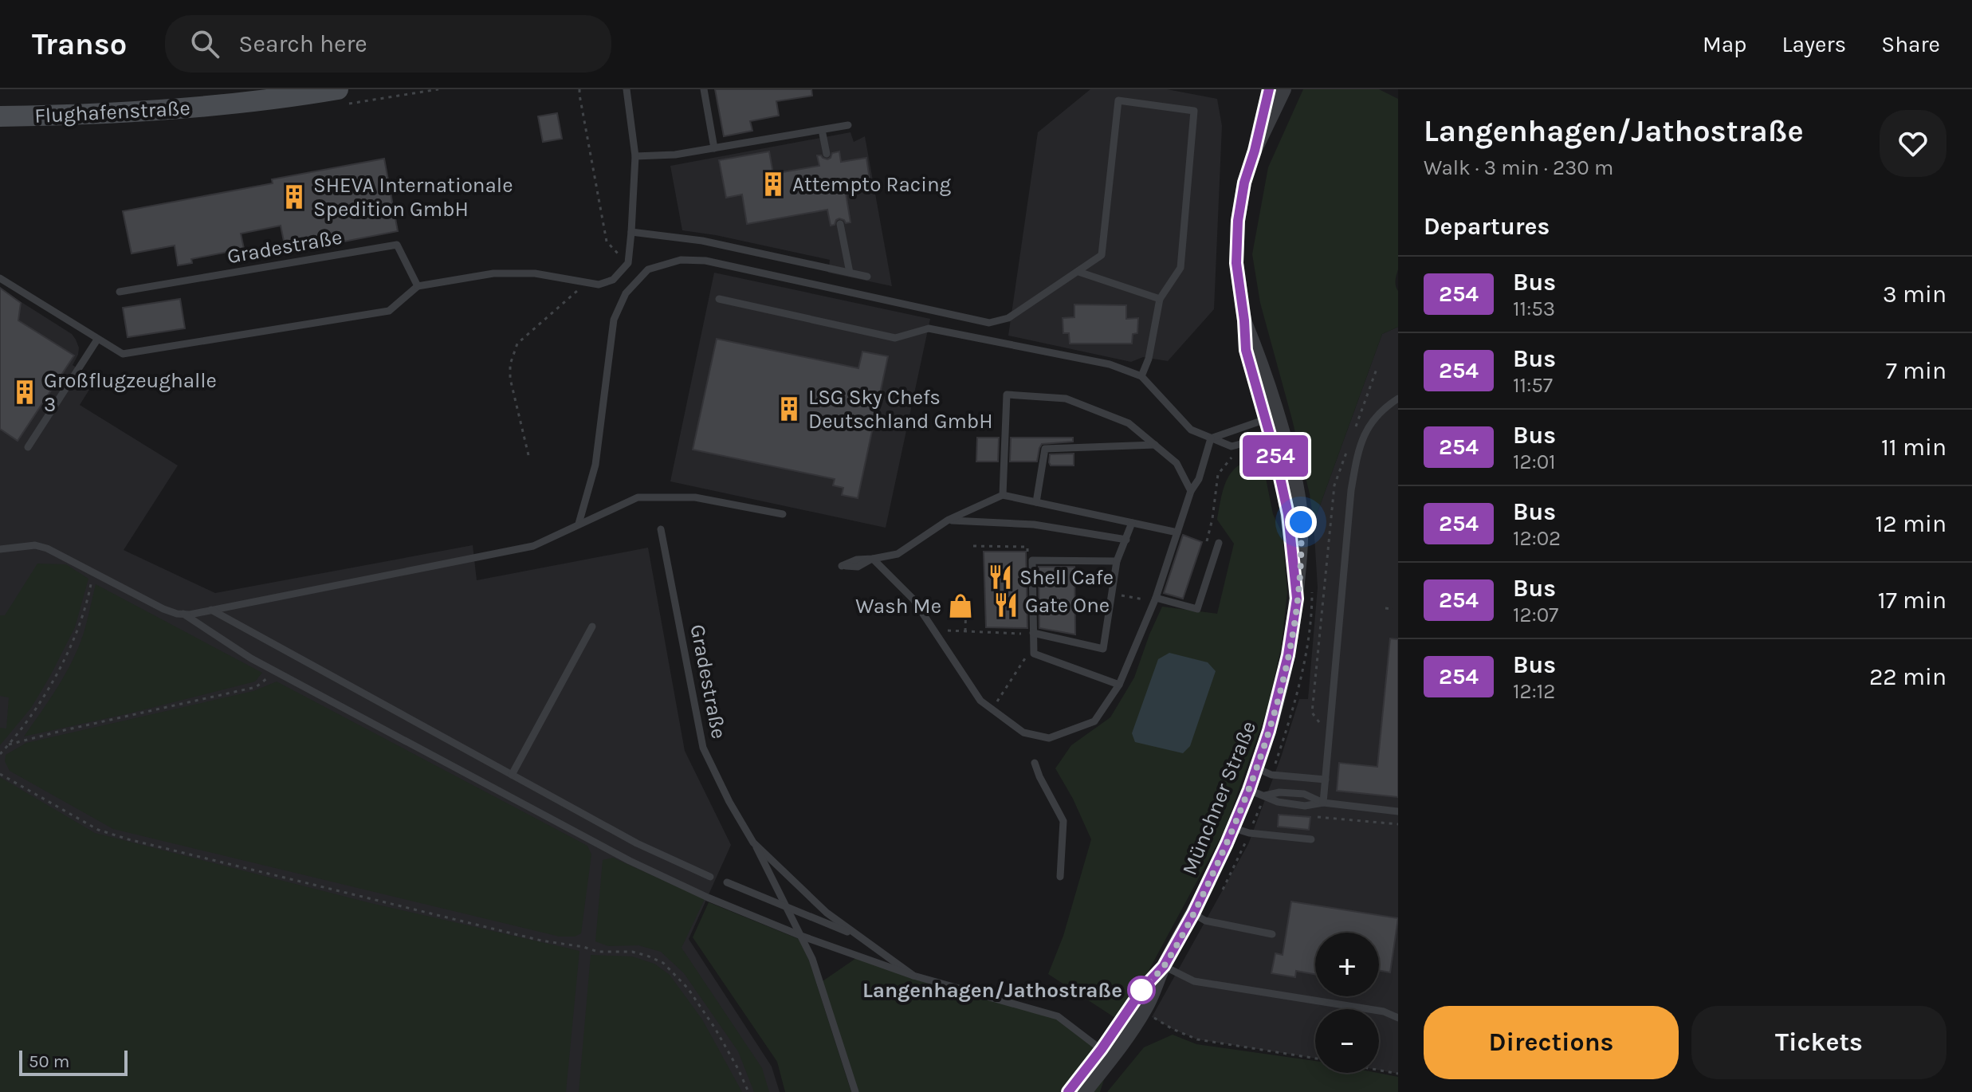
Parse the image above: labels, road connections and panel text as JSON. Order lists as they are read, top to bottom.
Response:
{
  "streets": {
    "main road": ["Flughafenstraße"],
    "street": ["Münchner Straße"],
    "lane": ["Gradestraße"]
  },
  "places": {
    "building": [
      "Attempto Racing",
      "SHEVA Internationale Spedition GmbH",
      "Großflugzeughalle 3",
      "LSG Sky Chefs Deutschland GmbH"
    ],
    "restaurant": ["Shell Cafe", "Gate One"],
    "shop": ["Wash Me"],
    "other": ["Langenhagen/Jathostraße"]
  },
  "lines": ["bus line 254"],
  "scale_bar": "50 m",
  "page": {
    "header": "Transo",
    "search": "Search here",
    "nav": ["Map", "Layers", "Share"],
    "on_map": "254",
    "heading": [
      ["Langenhagen/Jathostraße", "Walk · 3 min · 230 m"],
      "Departures"
    ],
    "list": [
      {
        "mark": "254",
        "name": "Bus",
        "note": "11:53",
        "value": "3 min"
      },
      {
        "mark": "254",
        "name": "Bus",
        "note": "11:57",
        "value": "7 min"
      },
      {
        "mark": "254",
        "name": "Bus",
        "note": "12:01",
        "value": "11 min"
      },
      {
        "mark": "254",
        "name": "Bus",
        "note": "12:02",
        "value": "12 min"
      },
      {
        "mark": "254",
        "name": "Bus",
        "note": "12:07",
        "value": "17 min"
      },
      {
        "mark": "254",
        "name": "Bus",
        "note": "12:12",
        "value": "22 min"
      }
    ],
    "map_buttons": ["+", "−"],
    "buttons": ["Directions", "Tickets"],
    "scale": "50 m"
  }
}
